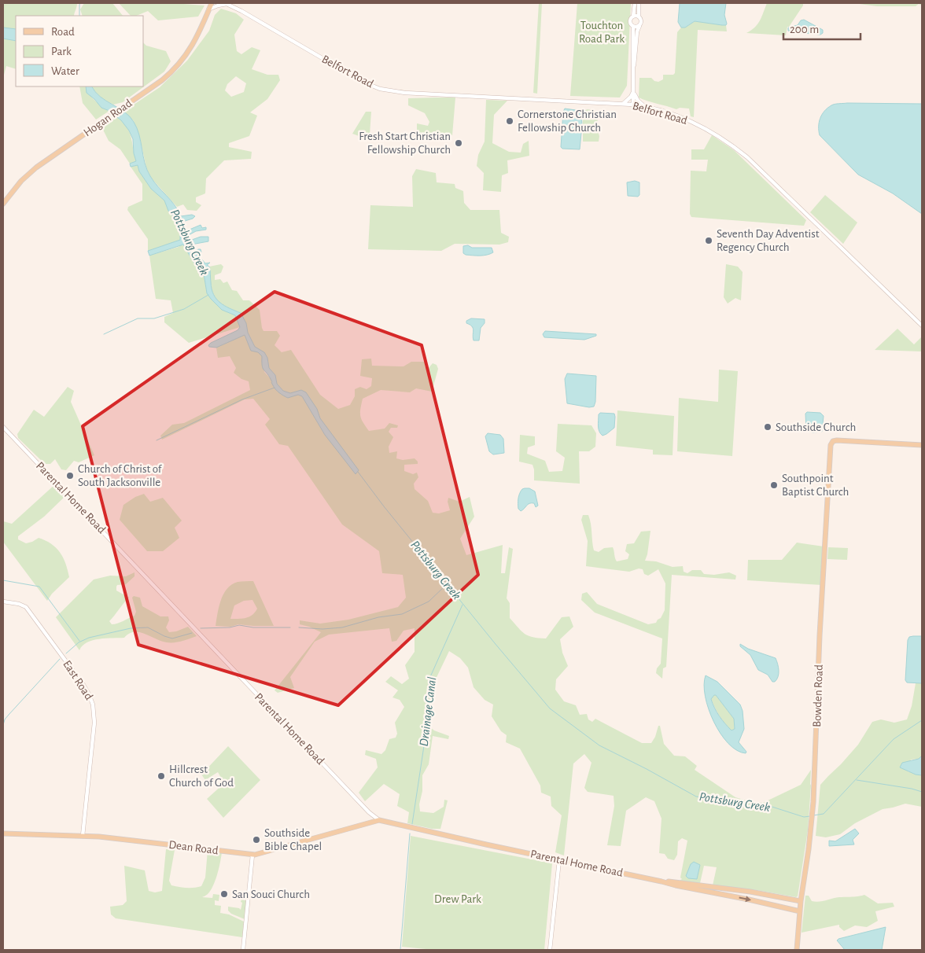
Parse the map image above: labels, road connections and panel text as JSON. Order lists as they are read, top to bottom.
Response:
{
  "streets": {
    "main road": [
      "Hogan Road",
      "Parental Home Road",
      "Bowden Road",
      "Dean Road"
    ],
    "street": ["Belfort Road", "East Road"]
  },
  "crossings": [
    ["Parental Home Road", "Bowden Road"],
    ["Parental Home Road", "Dean Road"],
    ["East Road", "Dean Road"]
  ],
  "water": ["Pottsburg Creek", "Drainage Canal"],
  "parks": ["Touchton Road Park", "Drew Park"],
  "places": [
    "Cornerstone Christian Fellowship Church",
    "Fresh Start Christian Fellowship Church",
    "Seventh Day Adventist Regency Church",
    "Southside Church",
    "Church of Christ of South Jacksonville",
    "Southpoint Baptist Church",
    "Hillcrest Church of God",
    "Southside Bible Chapel",
    "San Souci Church"
  ],
  "legend": ["Road", "Park", "Water"],
  "scale_bar": "200 m"
}
